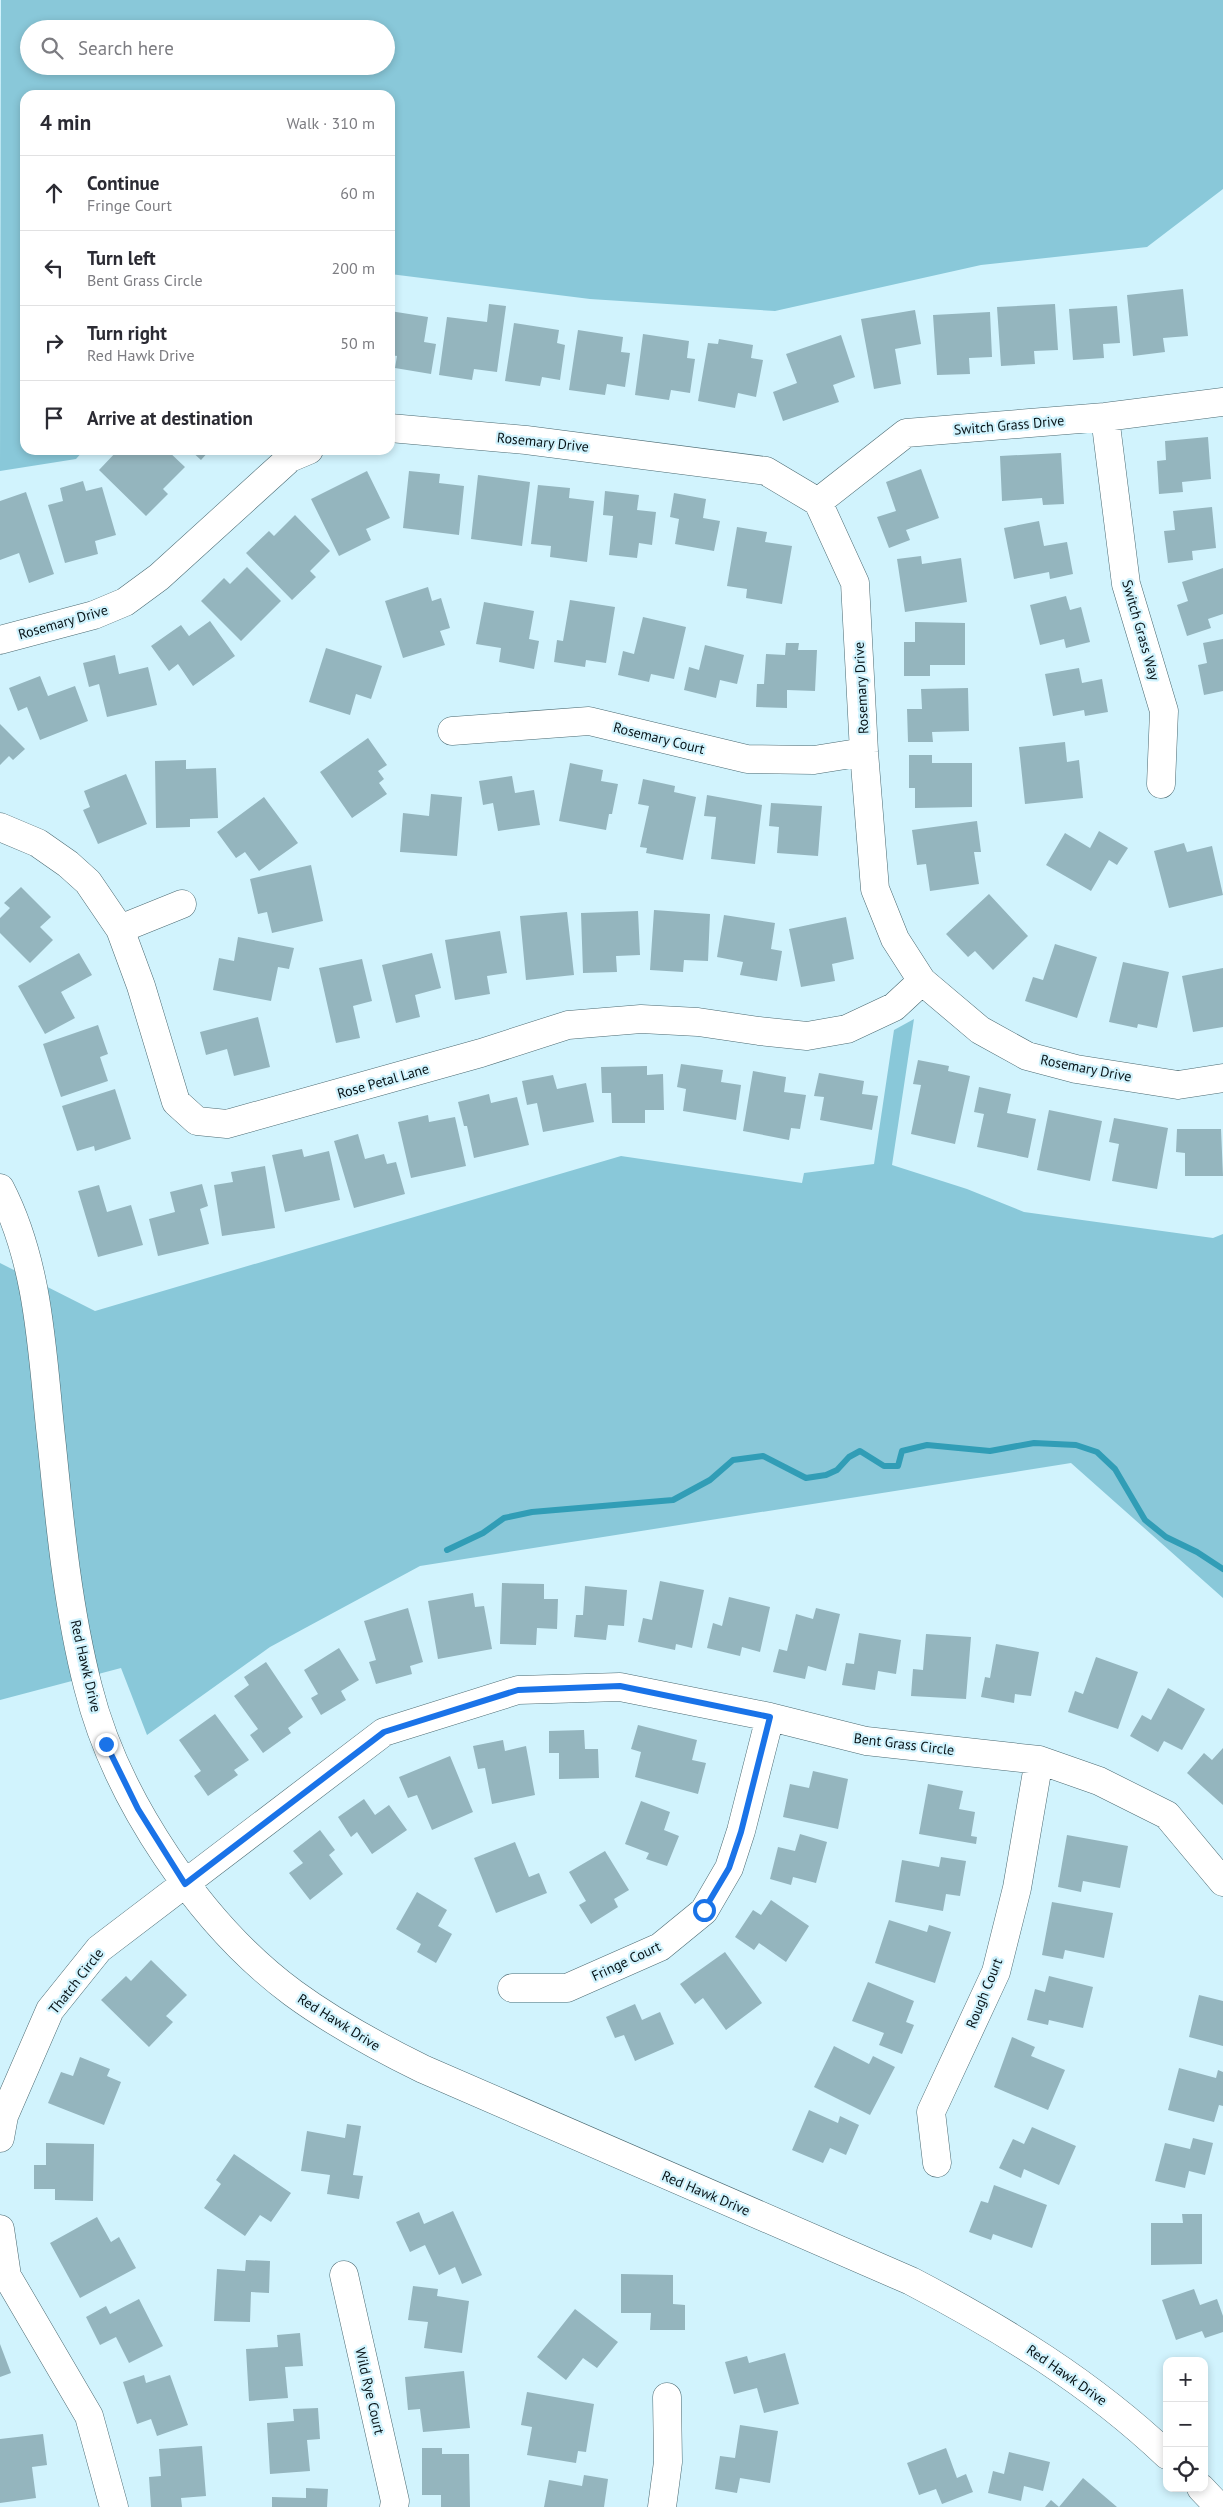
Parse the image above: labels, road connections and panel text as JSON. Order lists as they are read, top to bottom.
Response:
{
  "streets": {
    "street": [
      "Switch Grass Drive",
      "Rosemary Drive",
      "Switch Grass Way",
      "Rosemary Court",
      "Rose Petal Lane",
      "Red Hawk Drive",
      "Bent Grass Circle",
      "Fringe Court",
      "Thatch Circle",
      "Rough Court",
      "Wild Rye Court"
    ]
  },
  "crossings": [
    ["Switch Grass Drive", "Rosemary Drive"],
    ["Switch Grass Drive", "Switch Grass Way"],
    ["Rosemary Drive", "Rosemary Court"],
    ["Rosemary Drive", "Rose Petal Lane"],
    ["Red Hawk Drive", "Bent Grass Circle"],
    ["Red Hawk Drive", "Thatch Circle"],
    ["Bent Grass Circle", "Fringe Court"],
    ["Bent Grass Circle", "Thatch Circle"],
    ["Bent Grass Circle", "Rough Court"]
  ],
  "page": {
    "search": "Search here",
    "heading": ["4 min", "Walk · 310 m"],
    "list": [
      ["Continue", "Fringe Court", "60 m"],
      ["Turn left", "Bent Grass Circle", "200 m"],
      ["Turn right", "Red Hawk Drive", "50 m"],
      "Arrive at destination"
    ],
    "map_buttons": ["+", "−"]
  }
}
